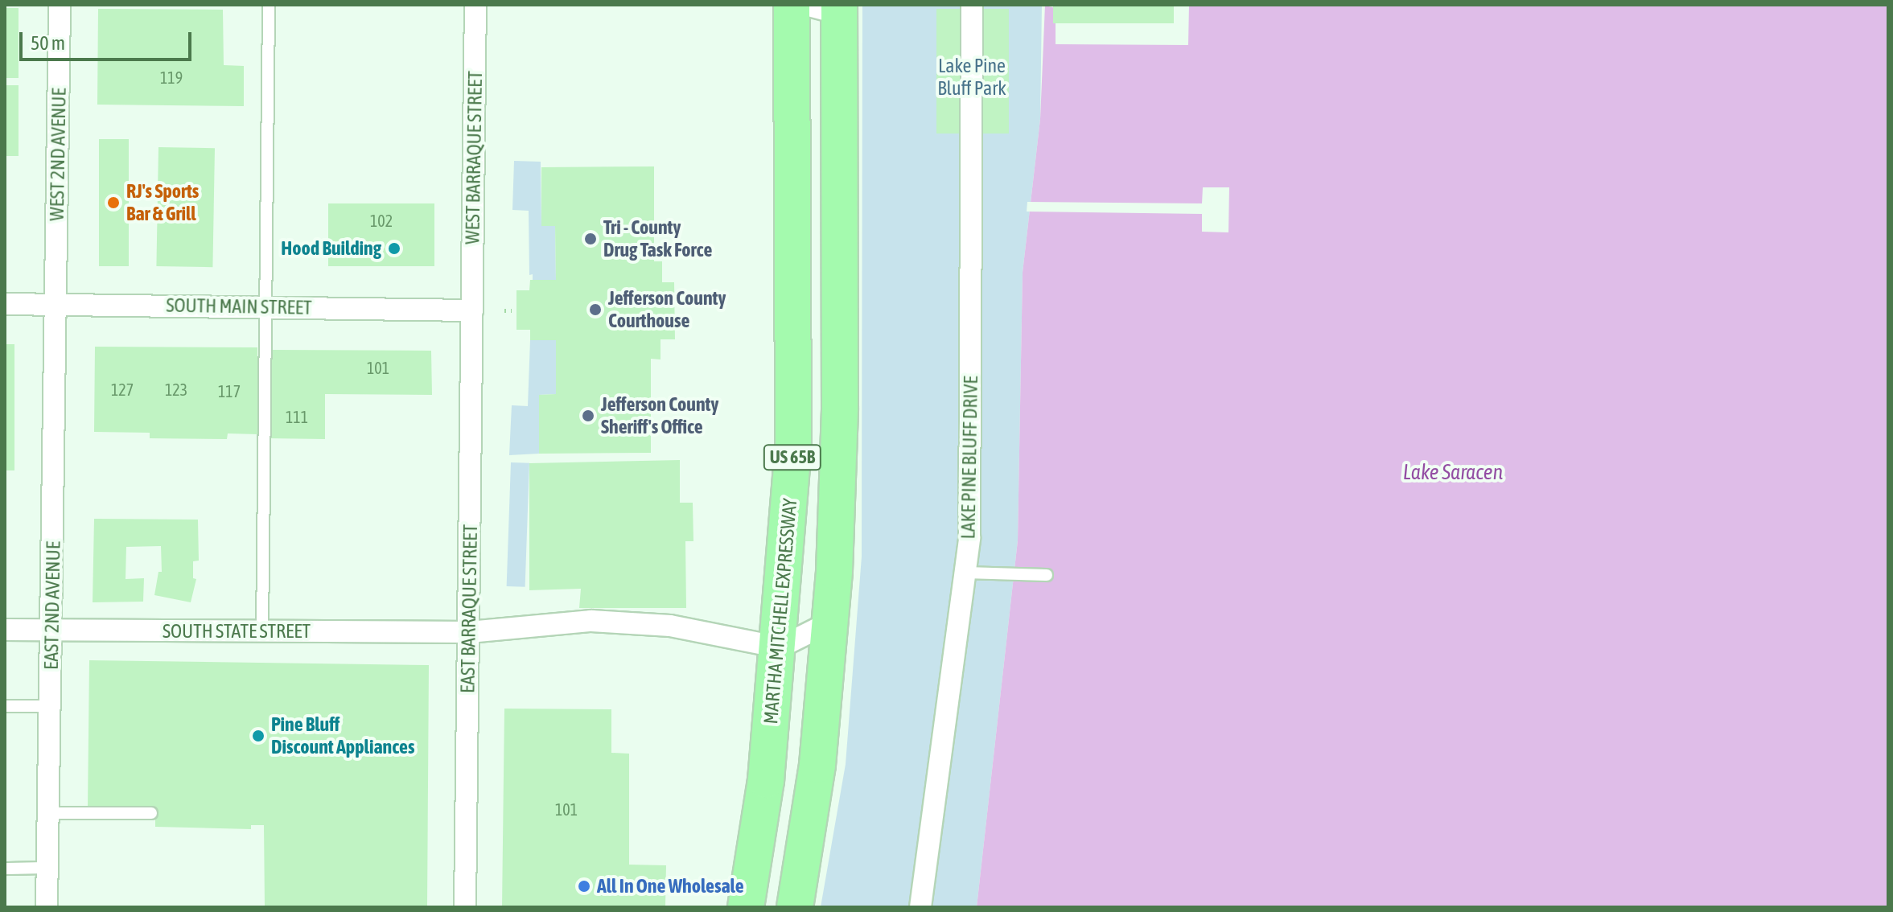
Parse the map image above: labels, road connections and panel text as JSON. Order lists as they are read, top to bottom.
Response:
{
  "streets": {
    "highway": ["US 65B", "MARTHA MITCHELL EXPRESSWAY"],
    "street": [
      "WEST 2ND AVENUE",
      "WEST BARRAQUE STREET",
      "SOUTH MAIN STREET",
      "LAKE PINE BLUFF DRIVE",
      "EAST 2ND AVENUE",
      "EAST BARRAQUE STREET",
      "SOUTH STATE STREET"
    ]
  },
  "crossings": [
    ["WEST 2ND AVENUE", "SOUTH MAIN STREET"],
    ["WEST 2ND AVENUE", "EAST 2ND AVENUE"],
    ["WEST BARRAQUE STREET", "SOUTH MAIN STREET"],
    ["WEST BARRAQUE STREET", "EAST BARRAQUE STREET"],
    ["SOUTH MAIN STREET", "EAST 2ND AVENUE"],
    ["SOUTH MAIN STREET", "EAST BARRAQUE STREET"],
    ["EAST 2ND AVENUE", "SOUTH STATE STREET"],
    ["EAST BARRAQUE STREET", "SOUTH STATE STREET"],
    ["MARTHA MITCHELL EXPRESSWAY", "SOUTH STATE STREET"]
  ],
  "water": ["Lake Saracen"],
  "parks": ["Lake Pine Bluff Park"],
  "places": [
    "RJ's Sports Bar & Grill",
    "Tri - County Drug Task Force",
    "Hood Building",
    "Jefferson County Courthouse",
    "Jefferson County Sheriff's Office",
    "Pine Bluff Discount Appliances",
    "All In One Wholesale"
  ],
  "house_numbers": [
    "119",
    "102",
    "101",
    "127",
    "123",
    "117",
    "111",
    "101"
  ],
  "scale_bar": "50 m"
}
